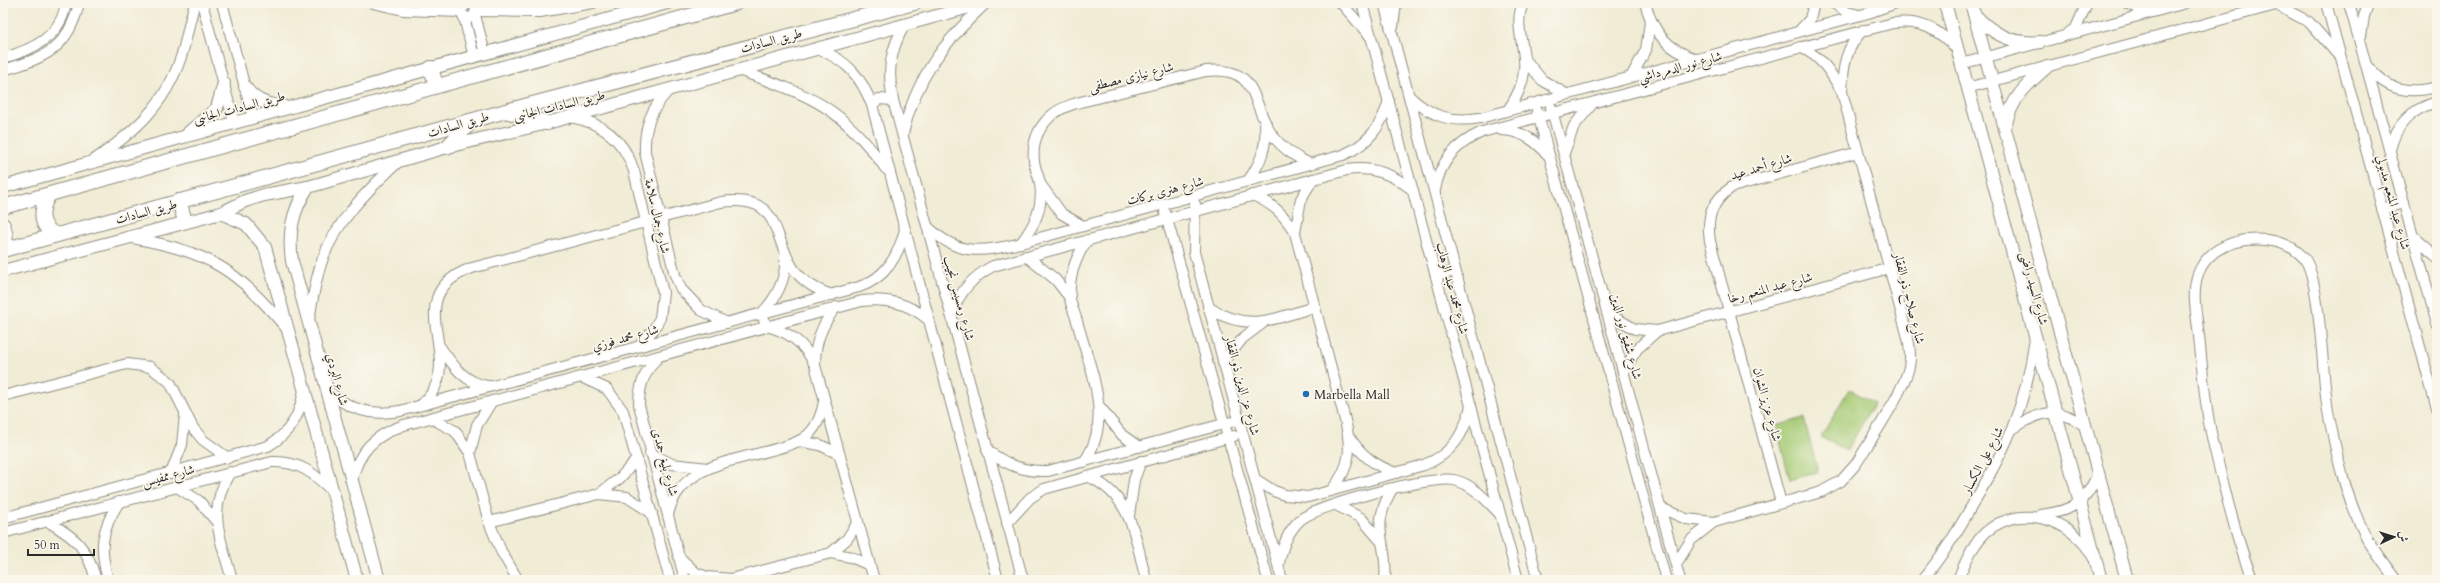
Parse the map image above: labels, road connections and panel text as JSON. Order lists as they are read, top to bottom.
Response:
{
  "streets": {
    "main road": ["طريق السادات"],
    "street": [
      "شارع نور الدمرداشي",
      "شارع نيازى مصطفى",
      "طريق السادات الجانبى",
      "شارع أحمد عيد",
      "شارع هنرى بركات",
      "شارع عبد المنعم مدبولي",
      "شارع جمال سلامة",
      "شارع عبد المنعم رخا",
      "شارع محمد عبد الوهاب",
      "شارع السيد راضى",
      "شارع رمسيس نجيب",
      "شارع صلاح ذو الفقار",
      "شارع شفيق نور الدين",
      "شارع محمد فوزي",
      "شارع البردي",
      "شارع عز الدين ذو الفقار",
      "شارع عزيز الشوان",
      "شارع على الكسار",
      "شارع بليغ حمدى",
      "شارع ممفيس"
    ]
  },
  "crossings": [
    ["شارع نور الدمرداشي", "شارع محمد عبد الوهاب"],
    ["شارع نور الدمرداشي", "شارع السيد راضى"],
    ["شارع نور الدمرداشي", "شارع صلاح ذو الفقار"],
    ["شارع نور الدمرداشي", "شارع شفيق نور الدين"],
    ["شارع نيازى مصطفى", "شارع هنرى بركات"],
    ["طريق السادات الجانبى", "شارع جمال سلامة"],
    ["طريق السادات الجانبى", "شارع رمسيس نجيب"],
    ["طريق السادات الجانبى", "شارع البردي"],
    ["شارع أحمد عيد", "شارع عبد المنعم رخا"],
    ["شارع أحمد عيد", "شارع صلاح ذو الفقار"],
    ["شارع أحمد عيد", "شارع عزيز الشوان"],
    ["شارع هنرى بركات", "شارع محمد عبد الوهاب"],
    ["شارع هنرى بركات", "شارع رمسيس نجيب"],
    ["شارع هنرى بركات", "شارع عز الدين ذو الفقار"],
    ["شارع جمال سلامة", "شارع محمد فوزي"],
    ["شارع عبد المنعم رخا", "شارع صلاح ذو الفقار"],
    ["شارع عبد المنعم رخا", "شارع شفيق نور الدين"],
    ["شارع عبد المنعم رخا", "شارع عزيز الشوان"],
    ["شارع السيد راضى", "شارع على الكسار"],
    ["شارع صلاح ذو الفقار", "شارع شفيق نور الدين"],
    ["شارع صلاح ذو الفقار", "شارع عزيز الشوان"],
    ["شارع محمد فوزي", "شارع البردي"],
    ["شارع محمد فوزي", "شارع بليغ حمدى"]
  ],
  "places": ["Marbella Mall"],
  "scale_bar": "50 m",
  "north": "right"
}
